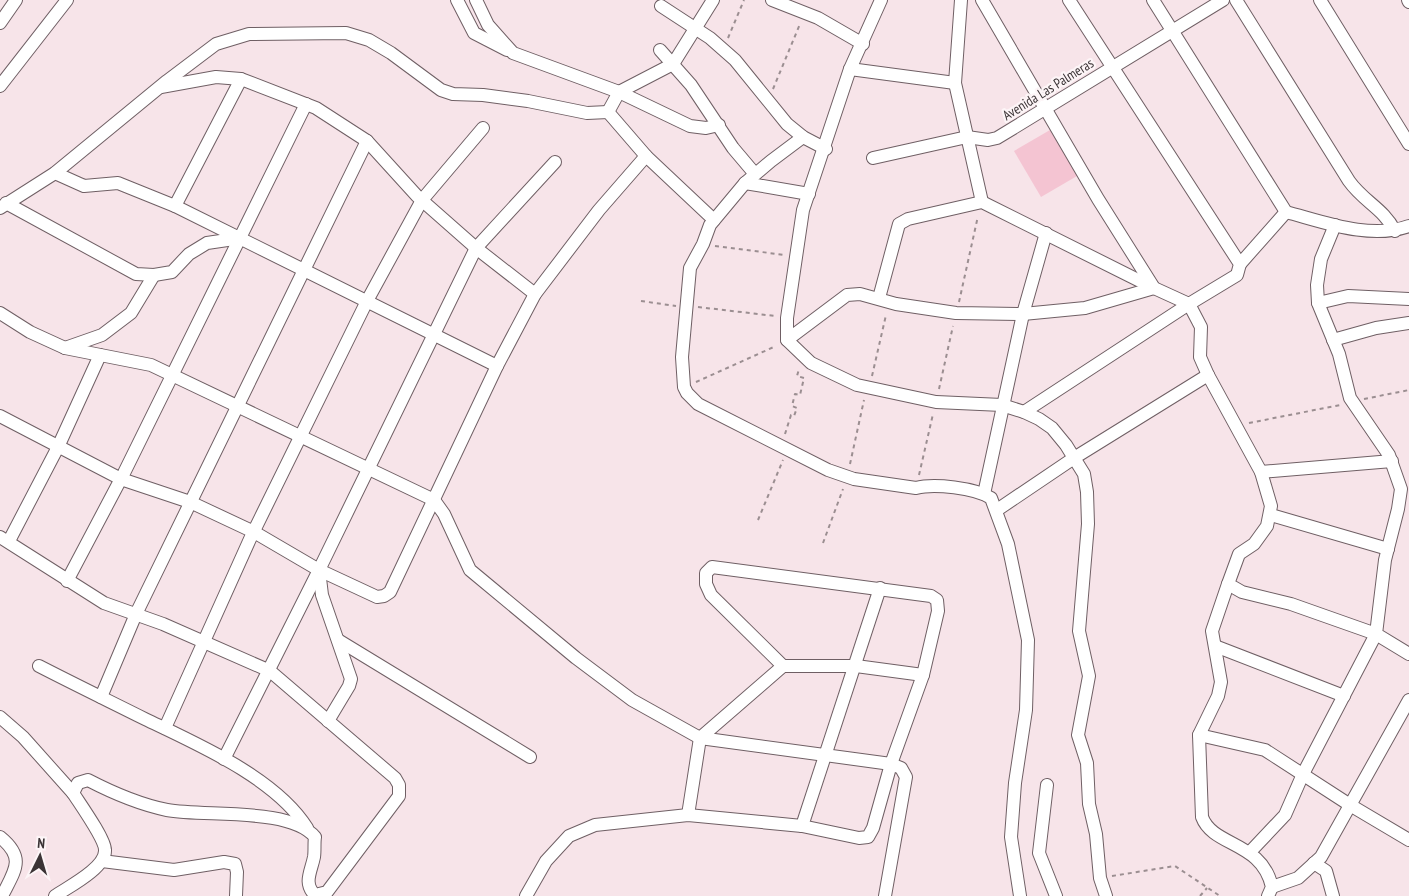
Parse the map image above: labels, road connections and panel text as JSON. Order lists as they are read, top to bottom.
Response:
{
  "streets": {
    "street": ["Avenida Las Palmeras"]
  },
  "north": "top"
}
